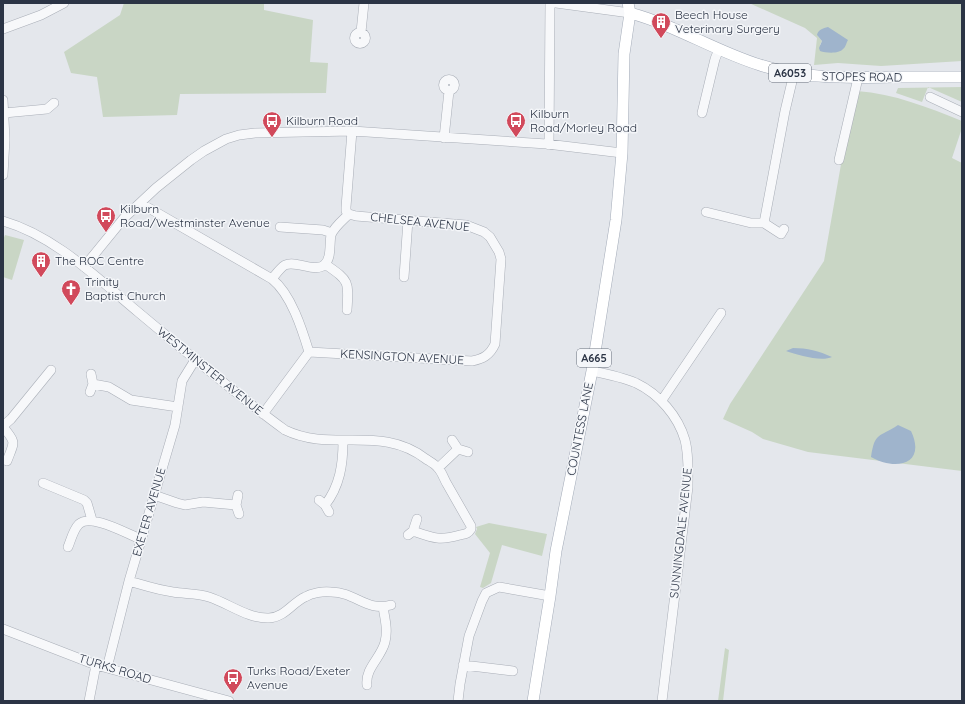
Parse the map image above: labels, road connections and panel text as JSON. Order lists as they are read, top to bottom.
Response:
{
  "streets": {
    "main road": [
      "A6053",
      "STOPES ROAD",
      "A665",
      "COUNTESS LANE"
    ],
    "street": [
      "CHELSEA AVENUE",
      "KENSINGTON AVENUE",
      "WESTMINSTER AVENUE",
      "EXETER AVENUE",
      "SUNNINGDALE AVENUE",
      "TURKS ROAD"
    ]
  },
  "crossings": [
    ["STOPES ROAD", "COUNTESS LANE"],
    ["CHELSEA AVENUE", "KENSINGTON AVENUE"],
    ["WESTMINSTER AVENUE", "EXETER AVENUE"],
    ["COUNTESS LANE", "SUNNINGDALE AVENUE"],
    ["EXETER AVENUE", "TURKS ROAD"]
  ],
  "places": {
    "building": ["Beech House Veterinary Surgery", "The ROC Centre"],
    "bus stop": [
      "Kilburn Road",
      "Kilburn Road/Morley Road",
      "Kilburn Road/Westminster Avenue",
      "Turks Road/Exeter Avenue"
    ],
    "church": ["Trinity Baptist Church"]
  }
}
